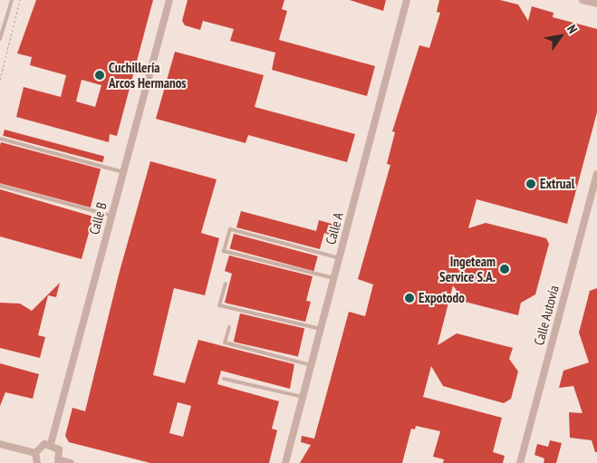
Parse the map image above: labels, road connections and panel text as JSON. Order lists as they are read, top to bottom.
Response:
{
  "streets": {
    "street": ["Calle B", "Calle A", "Calle Autovía"]
  },
  "places": [
    "Cuchillería Arcos Hermanos",
    "Extrual",
    "Ingeteam Service S.A.",
    "Expotodo"
  ],
  "north": "top right"
}
